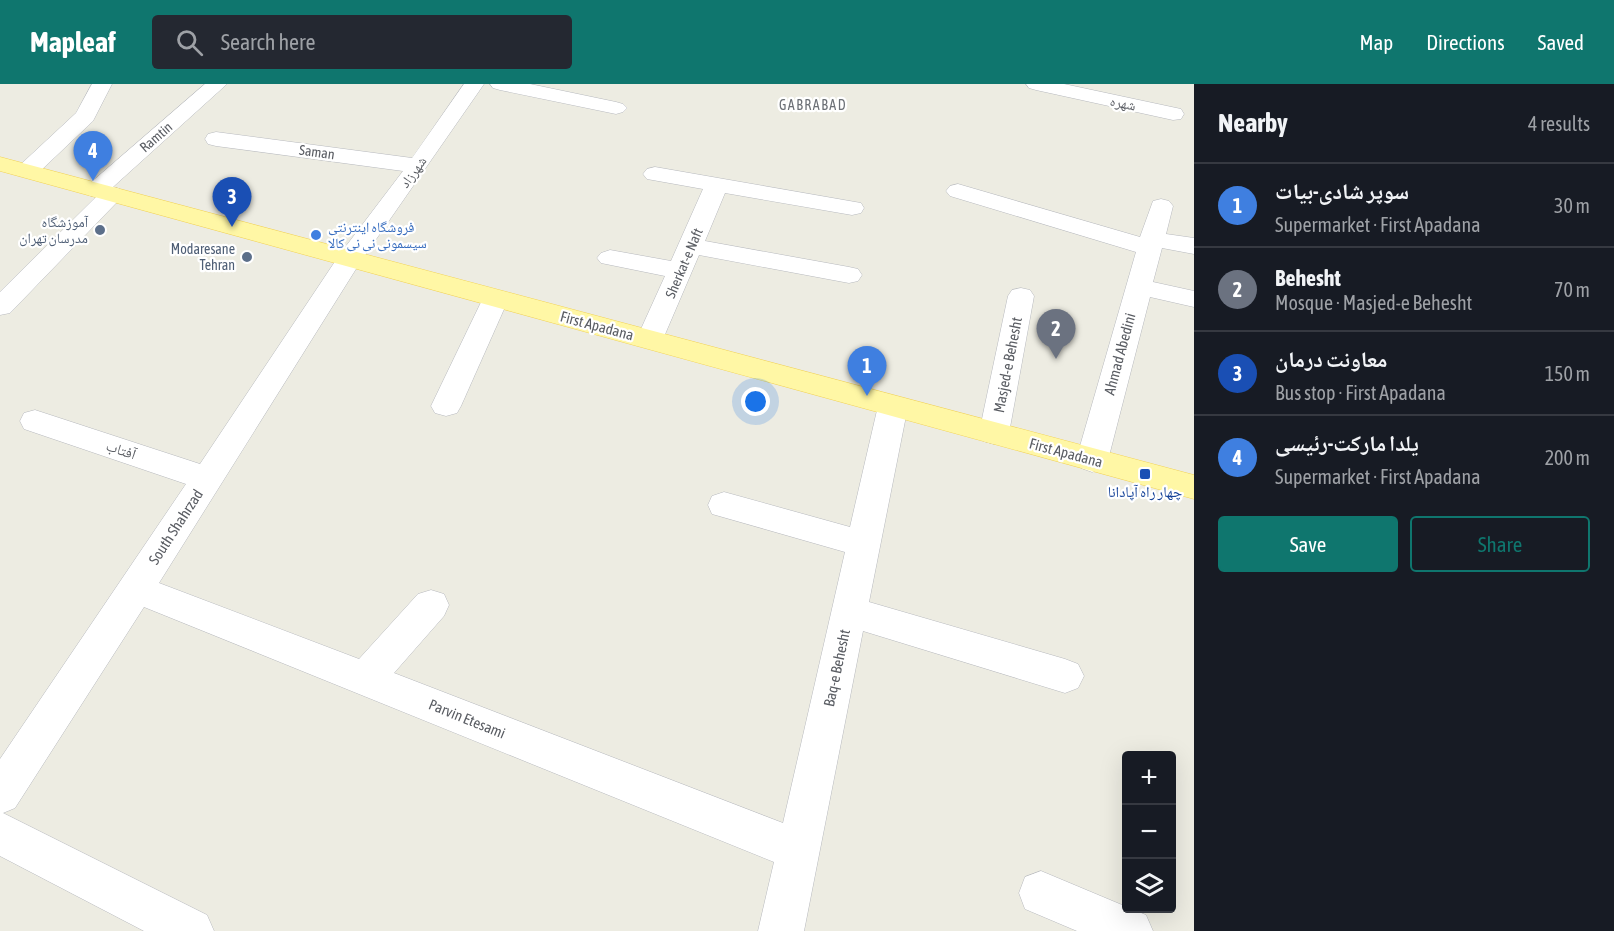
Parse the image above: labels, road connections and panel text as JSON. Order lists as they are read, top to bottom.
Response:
{
  "streets": {
    "main road": ["First Apadana"],
    "street": [
      "شهره",
      "Ramtin",
      "Saman",
      "شهرزاد",
      "Sherkat-e Naft",
      "Ahmad Abedini",
      "Masjed-e Behesht",
      "آفتاب",
      "South Shahrzad",
      "Baq-e Behesht",
      "Parvin Etesami"
    ]
  },
  "crossings": [
    ["Ramtin", "First Apadana"],
    ["Saman", "شهرزاد"],
    ["شهرزاد", "First Apadana"],
    ["شهرزاد", "South Shahrzad"],
    ["Sherkat-e Naft", "First Apadana"],
    ["First Apadana", "Ahmad Abedini"],
    ["First Apadana", "Masjed-e Behesht"],
    ["First Apadana", "South Shahrzad"],
    ["First Apadana", "Baq-e Behesht"],
    ["آفتاب", "South Shahrzad"],
    ["South Shahrzad", "Parvin Etesami"],
    ["Baq-e Behesht", "Parvin Etesami"]
  ],
  "districts": ["GABRABAD"],
  "places": {
    "other": ["آموزشگاه مدرسان تهران", "فروشگاه اینترنتی سیسمونی نی نی کالا", "Modaresane Tehran"],
    "transit": ["چهار راه آپادانا"]
  },
  "page": {
    "header": "Mapleaf",
    "search": "Search here",
    "nav": ["Map", "Directions", "Saved"],
    "heading": ["Nearby", "4 results"],
    "pins": [
      "4",
      "3",
      "2",
      "1"
    ],
    "list": [
      {
        "mark": "1",
        "name": "سوپر شادی-بیات",
        "note": "Supermarket · First Apadana",
        "value": "30 m"
      },
      {
        "mark": "2",
        "name": "Behesht",
        "note": "Mosque · Masjed-e Behesht",
        "value": "70 m"
      },
      {
        "mark": "3",
        "name": "معاونت درمان",
        "note": "Bus stop · First Apadana",
        "value": "150 m"
      },
      {
        "mark": "4",
        "name": "یلدا مارکت-رئیسی",
        "note": "Supermarket · First Apadana",
        "value": "200 m"
      }
    ],
    "buttons": ["Save", "Share"],
    "map_buttons": ["+", "−"]
  }
}
